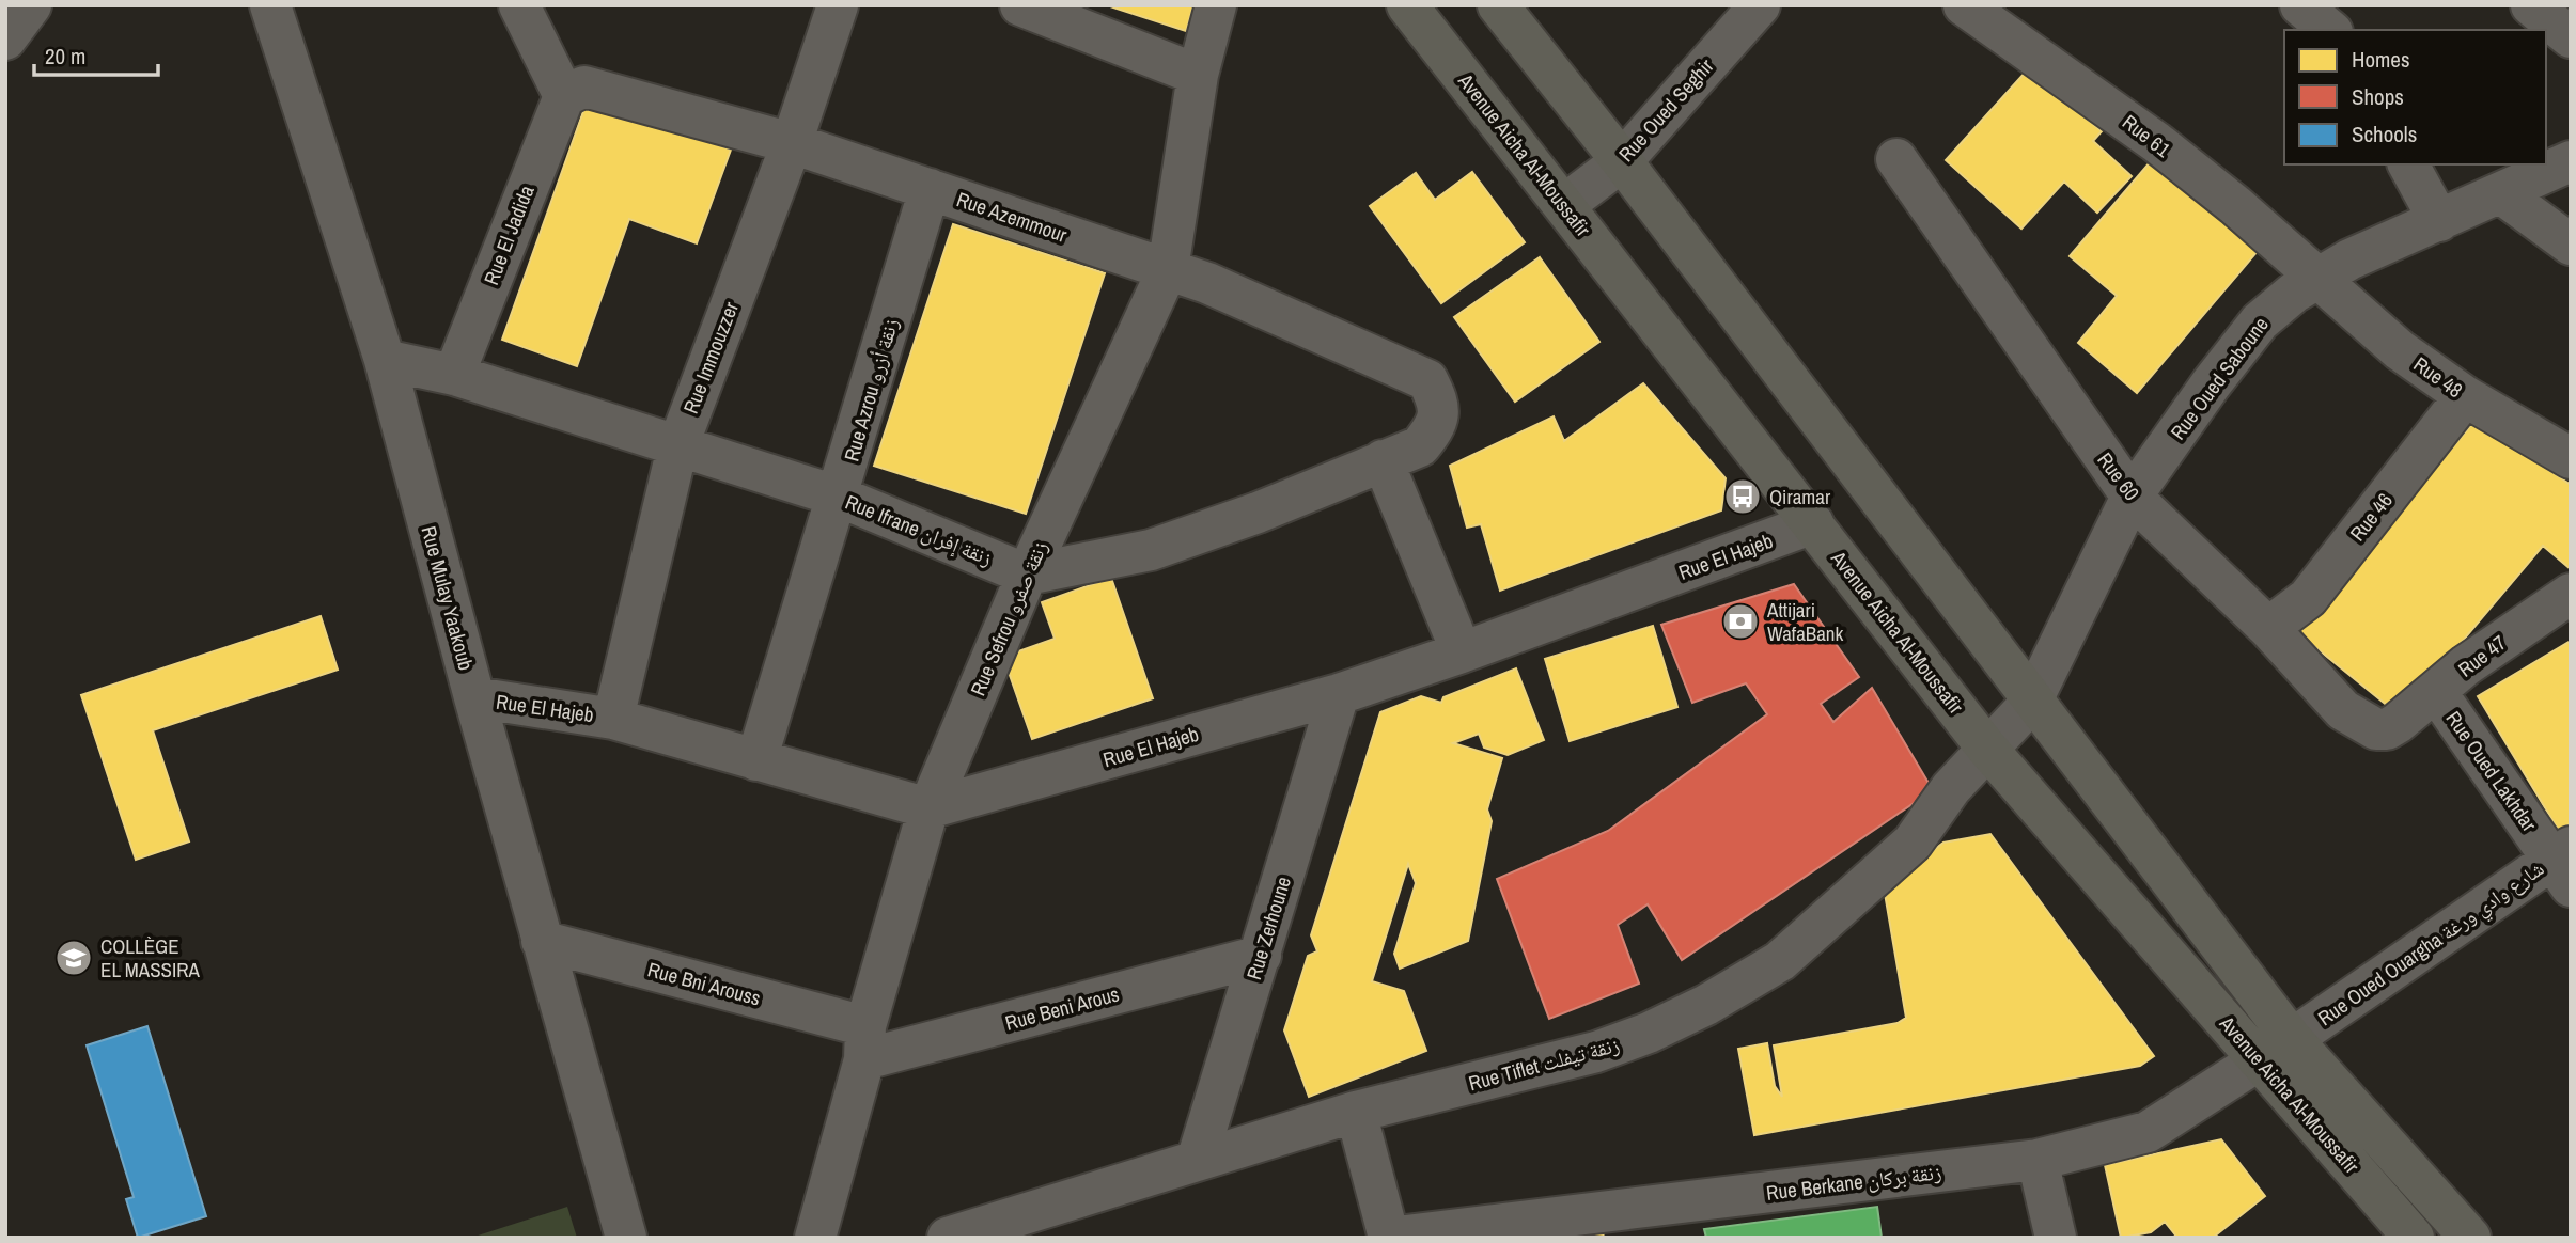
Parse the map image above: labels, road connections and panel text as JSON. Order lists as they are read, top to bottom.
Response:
{
  "streets": {
    "main road": ["Avenue Aicha Al-Moussafir"],
    "street": [
      "Rue Oued Seghir",
      "Rue 61",
      "Rue Azemmour",
      "Rue El Jadida",
      "Rue Immouzzer",
      "Rue 48",
      "Rue Oued Saboune",
      "Rue Azrou زنقة أزرو",
      "Rue 60",
      "Rue 46",
      "Rue Ifrane زنقة إفران",
      "Rue El Hajeb",
      "Rue Mulay Yaakoub",
      "Rue Sefrou زنقة صفرو",
      "Rue 47",
      "Rue Oued Lakhdar",
      "Rue Zerhoune",
      "Rue Oued Ouargha شارع وادي ورغة",
      "Rue Bni Arouss",
      "Rue Beni Arous",
      "Rue Tiflet زنقة تيفلت",
      "Rue Berkane زنقة بركان"
    ]
  },
  "crossings": [
    ["Rue Oued Seghir", "Avenue Aicha Al-Moussafir"],
    ["Rue 61", "Rue 48"],
    ["Rue 61", "Rue Oued Saboune"],
    ["Avenue Aicha Al-Moussafir", "Rue Oued Saboune"],
    ["Avenue Aicha Al-Moussafir", "Rue El Hajeb"],
    ["Avenue Aicha Al-Moussafir", "Rue Oued Ouargha شارع وادي ورغة"],
    ["Avenue Aicha Al-Moussafir", "Rue Tiflet زنقة تيفلت"],
    ["Avenue Aicha Al-Moussafir", "Rue Berkane زنقة بركان"],
    ["Rue Azemmour", "Rue El Jadida"],
    ["Rue Azemmour", "Rue Immouzzer"],
    ["Rue Azemmour", "Rue Azrou زنقة أزرو"],
    ["Rue Azemmour", "Rue Sefrou زنقة صفرو"],
    ["Rue El Jadida", "Rue Ifrane زنقة إفران"],
    ["Rue Immouzzer", "Rue Ifrane زنقة إفران"],
    ["Rue Immouzzer", "Rue El Hajeb"],
    ["Rue 48", "Rue Oued Saboune"],
    ["Rue 48", "Rue 46"],
    ["Rue Oued Saboune", "Rue 60"],
    ["Rue Oued Saboune", "Rue Tiflet زنقة تيفلت"],
    ["Rue Azrou زنقة أزرو", "Rue Ifrane زنقة إفران"],
    ["Rue Azrou زنقة أزرو", "Rue El Hajeb"],
    ["Rue 60", "Rue 46"],
    ["Rue 60", "Rue 47"],
    ["Rue Ifrane زنقة إفران", "Rue Mulay Yaakoub"],
    ["Rue Ifrane زنقة إفران", "Rue Sefrou زنقة صفرو"],
    ["Rue El Hajeb", "Rue Mulay Yaakoub"],
    ["Rue El Hajeb", "Rue Sefrou زنقة صفرو"],
    ["Rue El Hajeb", "Rue Zerhoune"],
    ["Rue Mulay Yaakoub", "Rue Bni Arouss"],
    ["Rue Sefrou زنقة صفرو", "Rue Bni Arouss"],
    ["Rue Sefrou زنقة صفرو", "Rue Beni Arous"],
    ["Rue 47", "Rue Oued Lakhdar"],
    ["Rue Oued Lakhdar", "Rue Oued Ouargha شارع وادي ورغة"],
    ["Rue Zerhoune", "Rue Beni Arous"],
    ["Rue Zerhoune", "Rue Tiflet زنقة تيفلت"],
    ["Rue Oued Ouargha شارع وادي ورغة", "Rue Berkane زنقة بركان"],
    ["Rue Bni Arouss", "Rue Beni Arous"]
  ],
  "places": {
    "bus stop": ["Qiramar"],
    "bank": ["Attijari WafaBank"],
    "school or university": ["COLLÈGE EL MASSIRA"]
  },
  "legend": ["Homes", "Shops", "Schools"],
  "scale_bar": "20 m"
}
